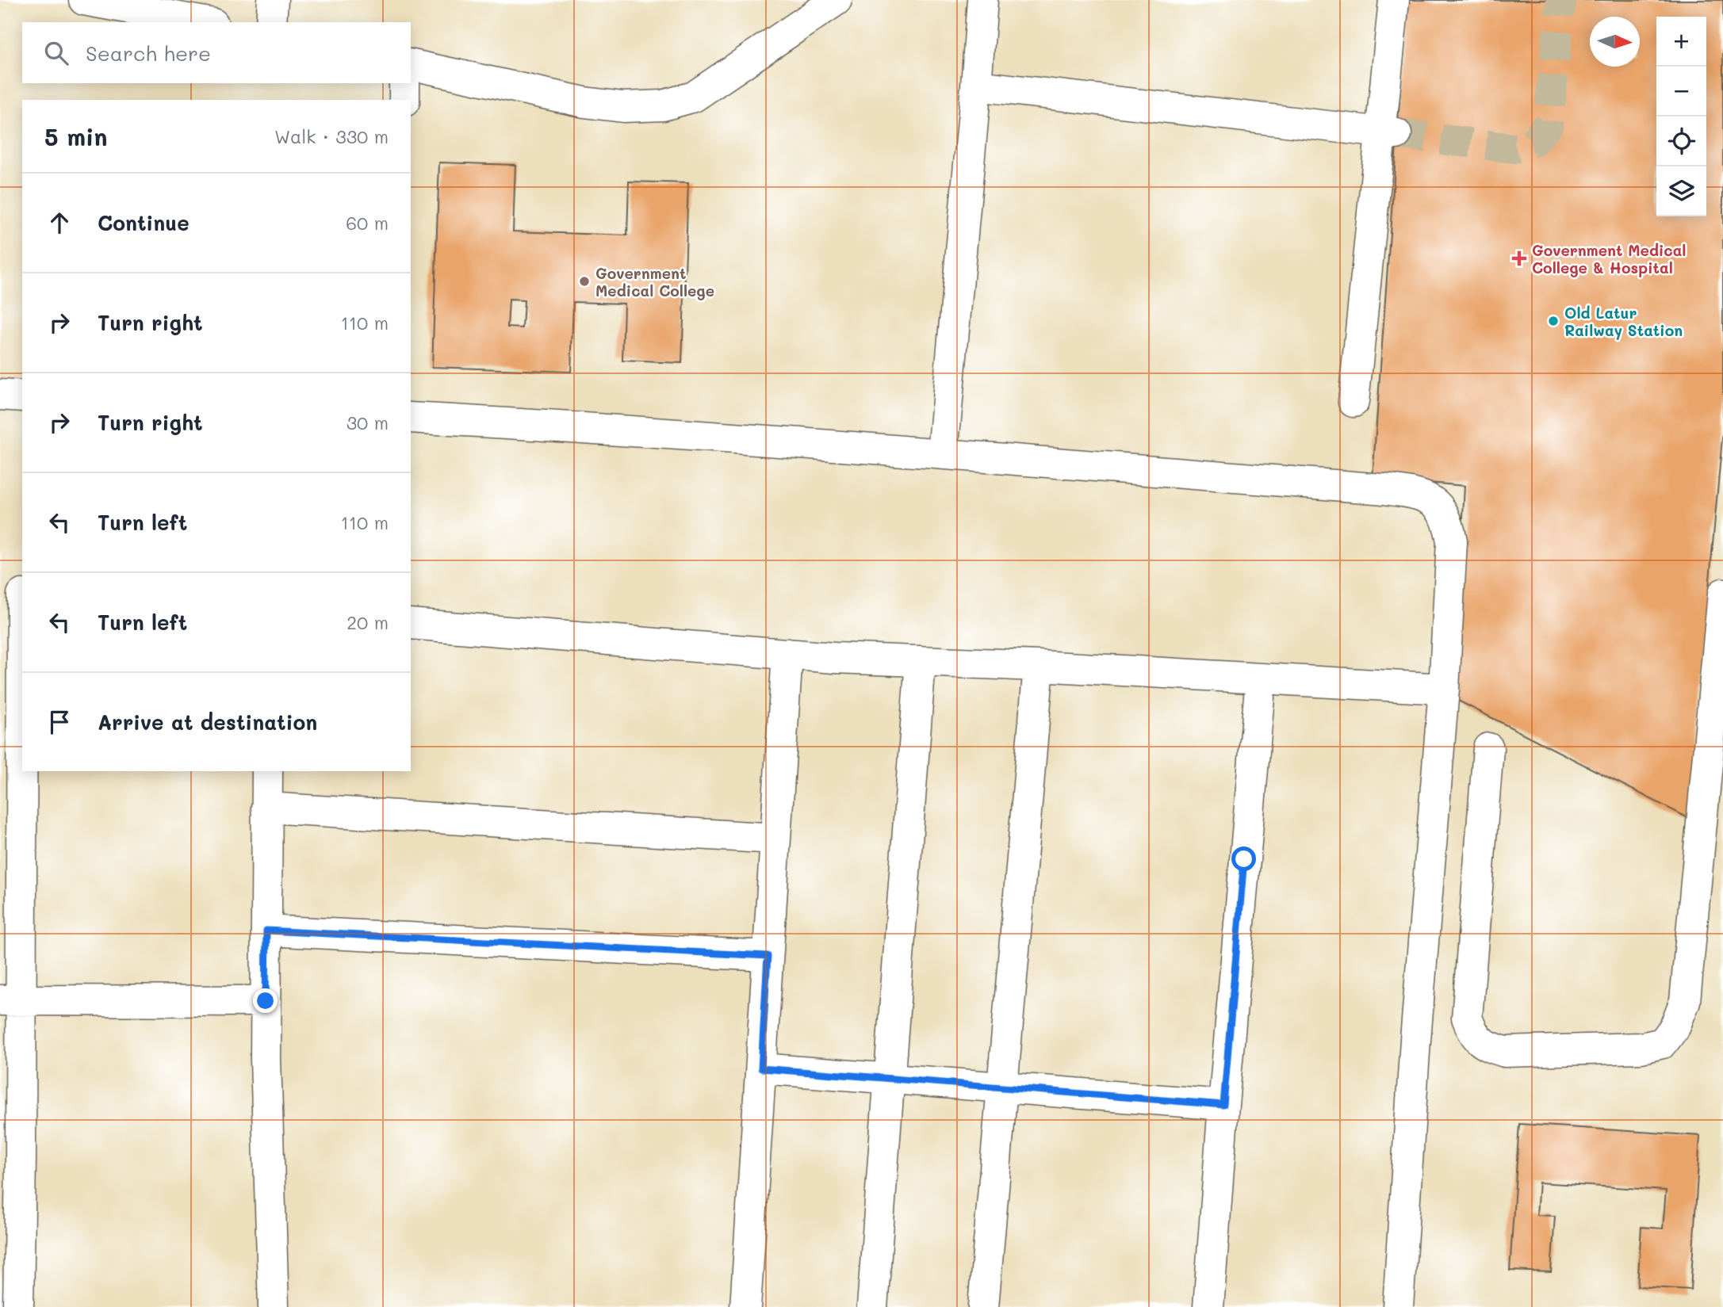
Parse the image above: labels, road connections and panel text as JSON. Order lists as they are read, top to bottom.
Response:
{
  "places": {
    "health": ["Government Medical College & Hospital"],
    "other": ["Government Medical College", "Old Latur Railway Station"]
  },
  "north": "right",
  "page": {
    "map_buttons": ["+", "−"],
    "search": "Search here",
    "heading": ["5 min", "Walk · 330 m"],
    "list": [
      ["Continue", "60 m"],
      ["Turn right", "110 m"],
      ["Turn right", "30 m"],
      ["Turn left", "110 m"],
      ["Turn left", "20 m"],
      "Arrive at destination"
    ]
  }
}
